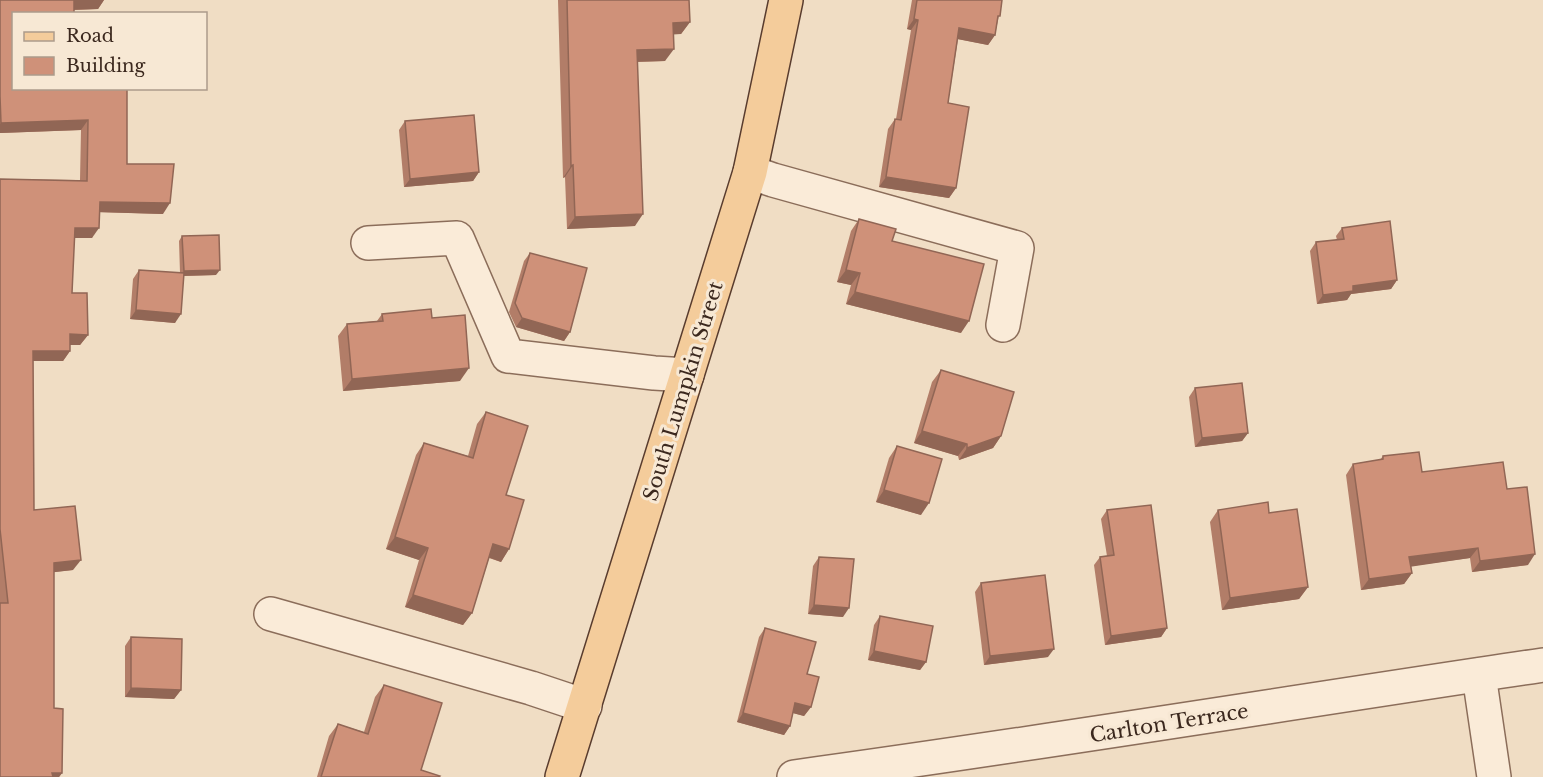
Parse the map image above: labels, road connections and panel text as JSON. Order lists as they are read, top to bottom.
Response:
{
  "streets": {
    "main road": ["South Lumpkin Street"],
    "street": ["Carlton Terrace"]
  },
  "legend": ["Road", "Building"]
}
